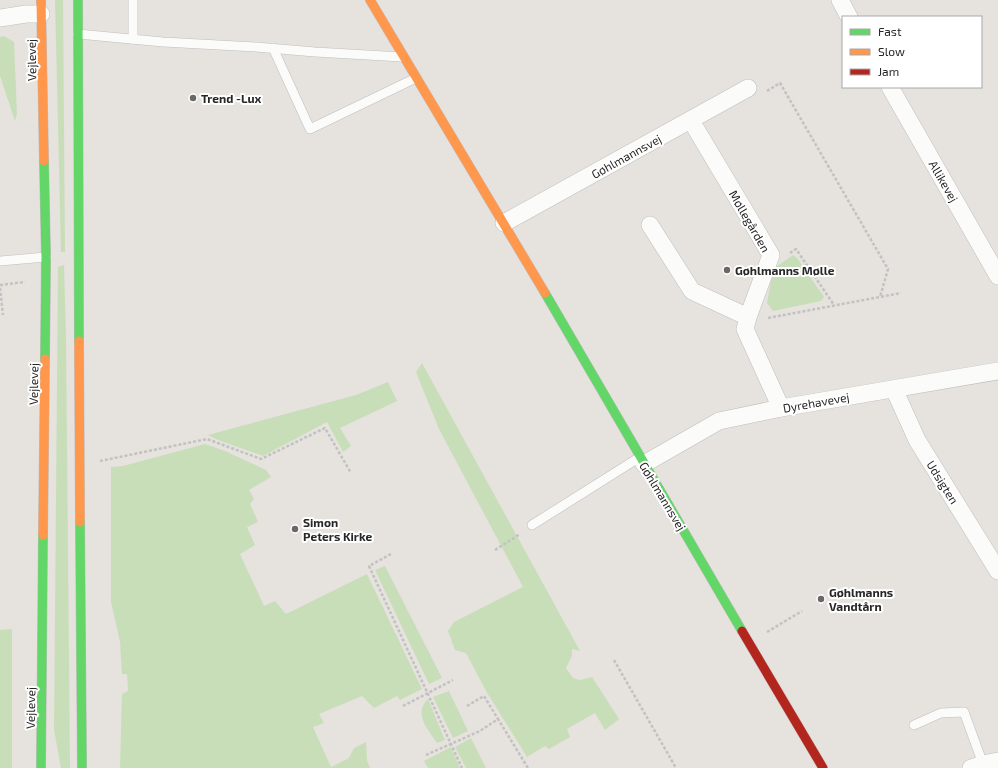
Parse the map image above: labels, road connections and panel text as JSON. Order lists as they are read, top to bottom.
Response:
{
  "streets": {
    "main road": ["Vejlevej", "Gøhlmannsvej"],
    "street": [
      "Allikevej",
      "Møllegården",
      "Dyrehavevej",
      "Udsigten"
    ]
  },
  "crossings": [
    ["Gøhlmannsvej", "Dyrehavevej"],
    ["Møllegården", "Dyrehavevej"],
    ["Dyrehavevej", "Udsigten"]
  ],
  "places": [
    "Trend -Lux",
    "Gøhlmanns Mølle",
    "Simon Peters Kirke",
    "Gøhlmanns Vandtårn"
  ],
  "legend": ["Fast", "Slow", "Jam"]
}
